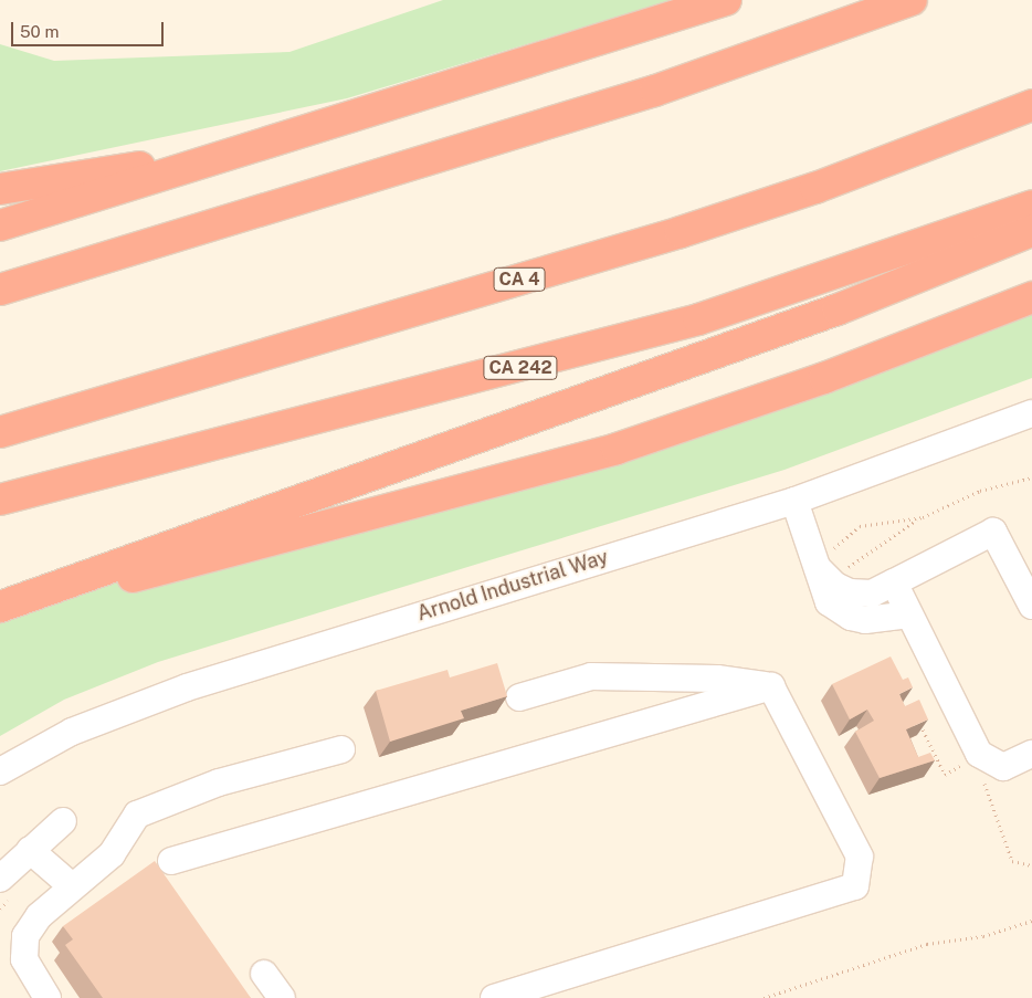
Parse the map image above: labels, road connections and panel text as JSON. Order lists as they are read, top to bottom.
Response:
{
  "streets": {
    "highway": ["CA 4", "CA 242"],
    "street": ["Arnold Industrial Way"]
  },
  "scale_bar": "50 m"
}
